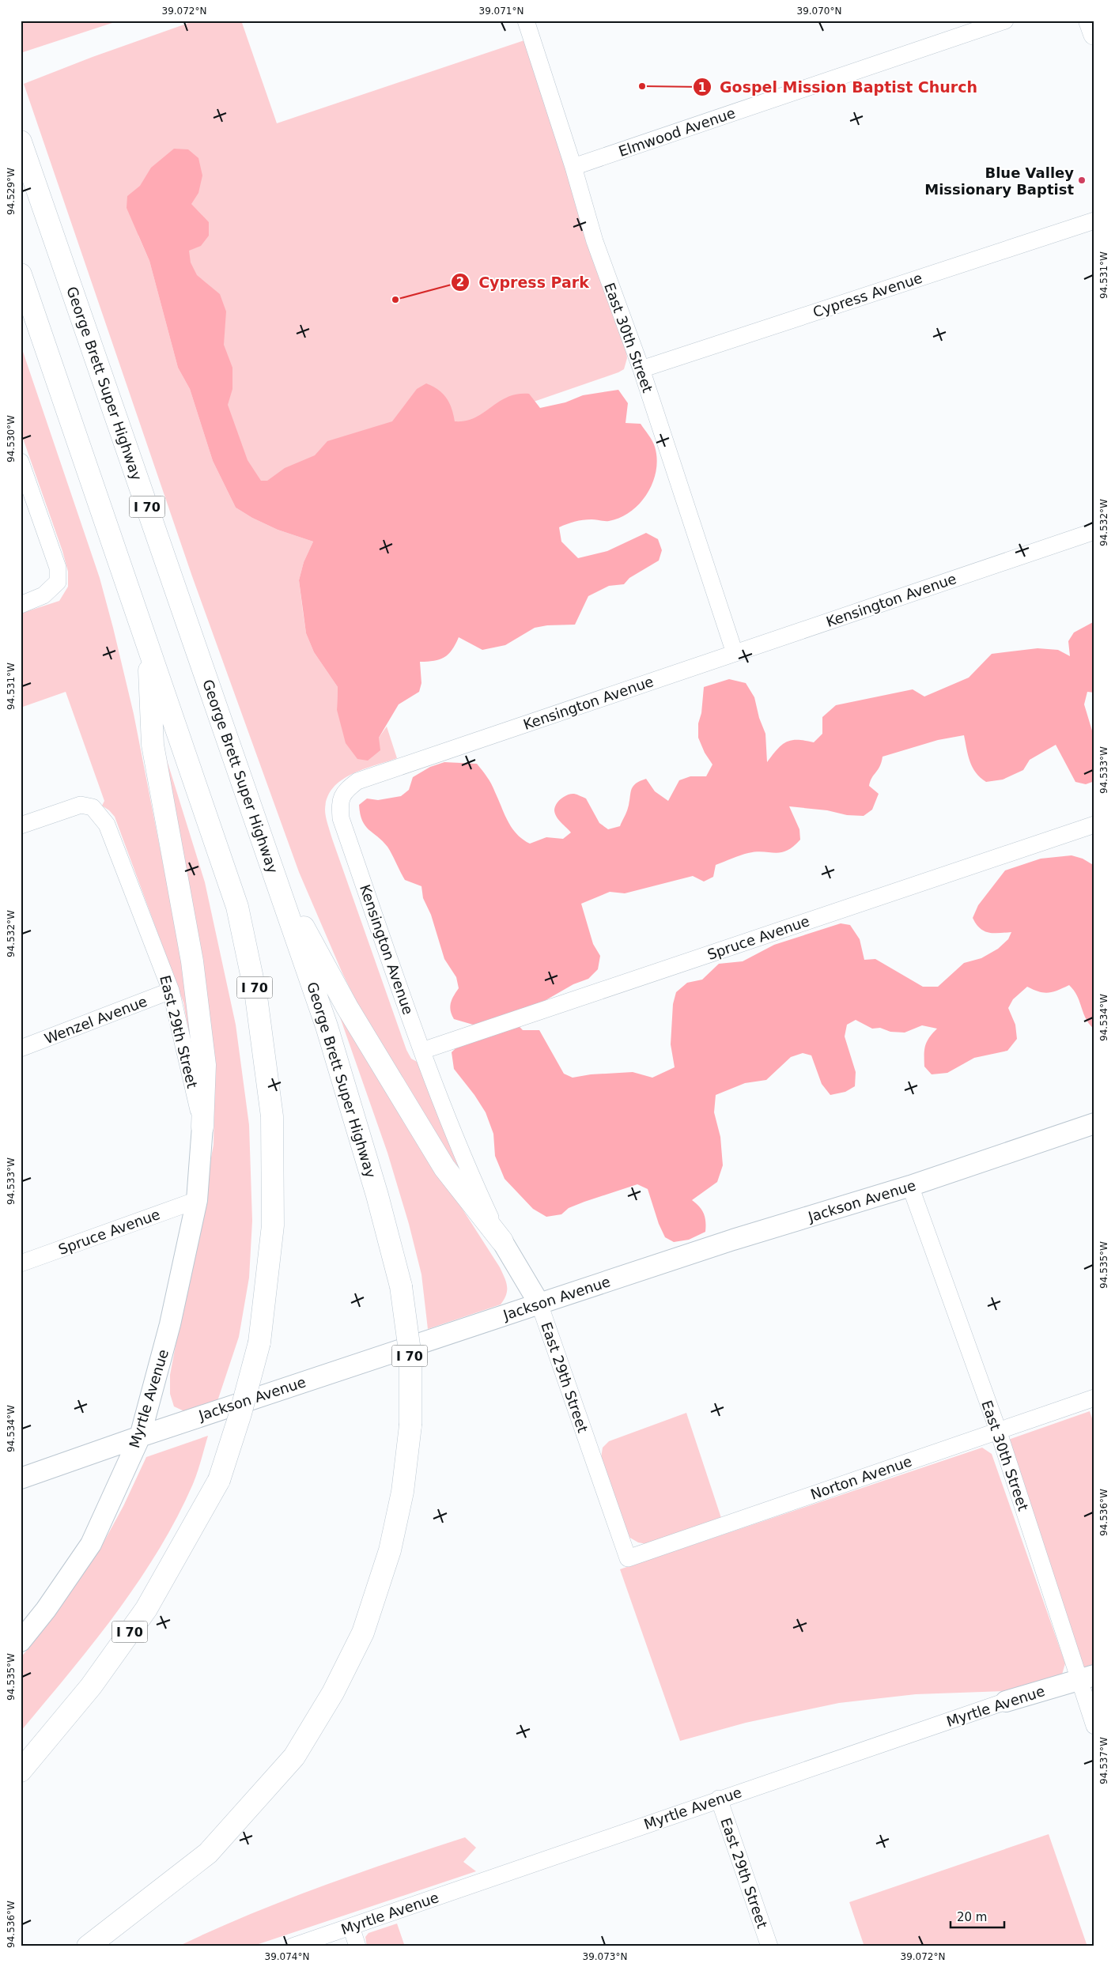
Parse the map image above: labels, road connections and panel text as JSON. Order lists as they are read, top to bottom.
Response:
{
  "streets": {
    "main road": ["George Brett Super Highway", "I 70"],
    "street": [
      "Elmwood Avenue",
      "Cypress Avenue",
      "East 30th Street",
      "Kensington Avenue",
      "Spruce Avenue",
      "Wenzel Avenue",
      "East 29th Street",
      "Jackson Avenue",
      "Myrtle Avenue",
      "Norton Avenue"
    ]
  },
  "crossings": [
    ["Elmwood Avenue", "East 30th Street"],
    ["Cypress Avenue", "East 30th Street"],
    ["East 30th Street", "Kensington Avenue"],
    ["East 30th Street", "Jackson Avenue"],
    ["East 30th Street", "Myrtle Avenue"],
    ["East 30th Street", "Norton Avenue"],
    ["Kensington Avenue", "Spruce Avenue"],
    ["Kensington Avenue", "East 29th Street"],
    ["Spruce Avenue", "East 29th Street"],
    ["Spruce Avenue", "Myrtle Avenue"],
    ["Wenzel Avenue", "East 29th Street"],
    ["East 29th Street", "Jackson Avenue"],
    ["East 29th Street", "Myrtle Avenue"],
    ["East 29th Street", "Norton Avenue"],
    ["Jackson Avenue", "Myrtle Avenue"]
  ],
  "places": ["Gospel Mission Baptist Church", "Blue Valley Missionary Baptist", "Cypress Park"],
  "scale_bar": "20 m",
  "coordinates": [
    "39.072°N",
    "39.071°N",
    "39.070°N",
    "94.529°W",
    "94.531°W",
    "94.530°W",
    "94.532°W",
    "94.533°W",
    "94.534°W",
    "94.535°W",
    "94.536°W",
    "94.537°W",
    "39.074°N",
    "39.073°N"
  ]
}
